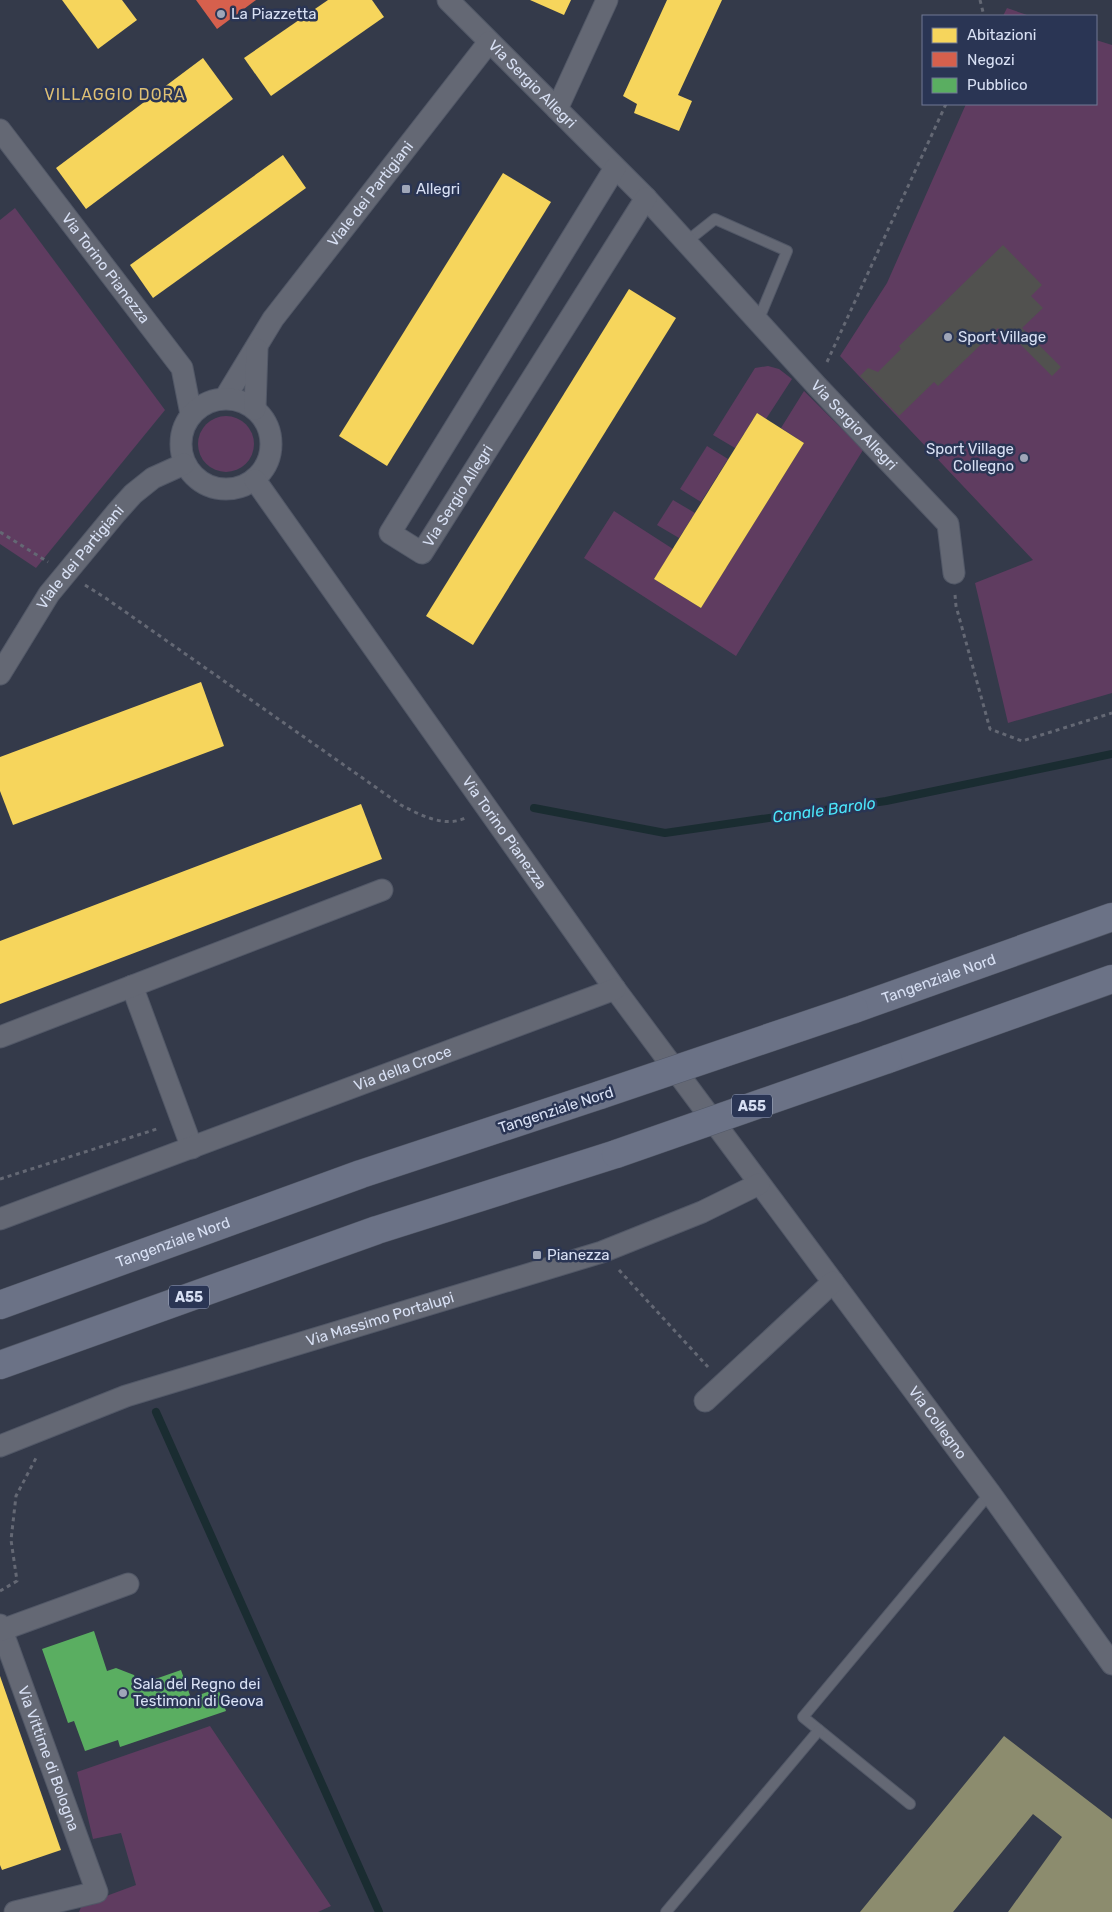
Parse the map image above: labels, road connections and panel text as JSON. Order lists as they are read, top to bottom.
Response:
{
  "streets": {
    "highway": ["Tangenziale Nord", "A55"],
    "street": [
      "Via Sergio Allegri",
      "Viale dei Partigiani",
      "Via Torino Pianezza",
      "Via della Croce",
      "Via Massimo Portalupi",
      "Via Collegno",
      "Via Vittime di Bologna"
    ]
  },
  "crossings": [
    ["Via Sergio Allegri", "Viale dei Partigiani"],
    ["Viale dei Partigiani", "Via Torino Pianezza"],
    ["Via Torino Pianezza", "Via della Croce"],
    ["Via Torino Pianezza", "Via Massimo Portalupi"],
    ["Via Torino Pianezza", "Via Collegno"],
    ["Via Massimo Portalupi", "Via Collegno"]
  ],
  "districts": ["VILLAGGIO DORA"],
  "water": ["Canale Barolo"],
  "places": {
    "other": [
      "La Piazzetta",
      "Sport Village",
      "Sport Village Collegno",
      "Sala del Regno dei Testimoni di Geova"
    ],
    "transit": ["Allegri", "Pianezza"]
  },
  "legend": ["Abitazioni", "Negozi", "Pubblico"]
}
